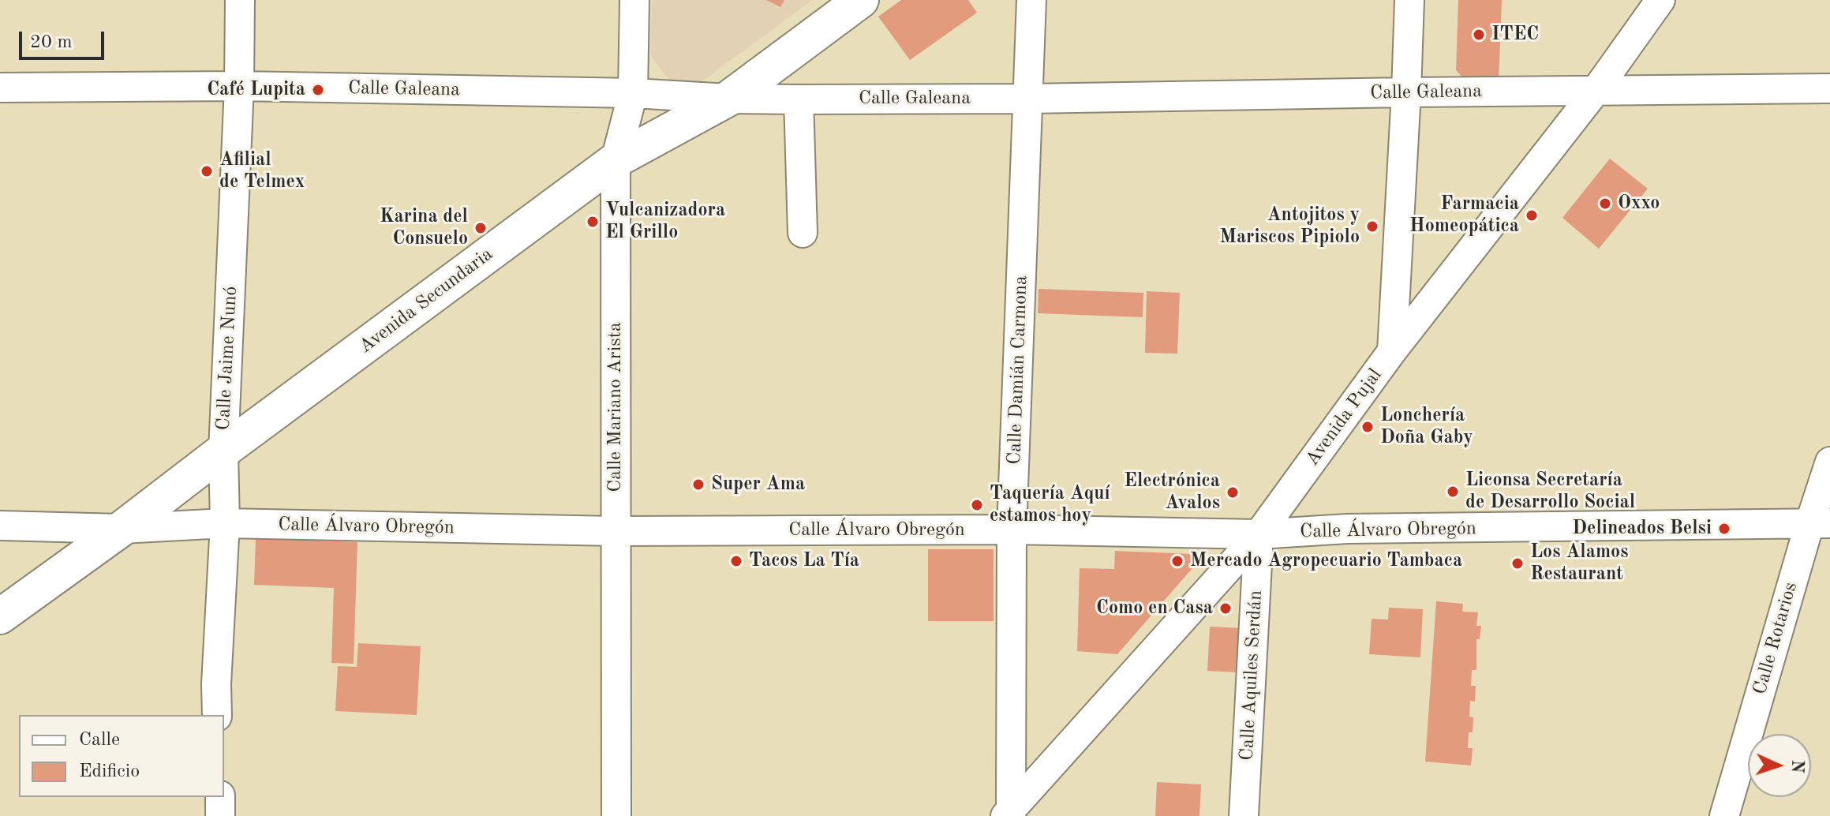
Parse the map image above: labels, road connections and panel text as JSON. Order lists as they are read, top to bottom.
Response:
{
  "streets": {
    "street": [
      "Calle Galeana",
      "Avenida Secundaria",
      "Calle Jaime Nunó",
      "Calle Damián Carmona",
      "Calle Mariano Arista",
      "Avenida Pujal",
      "Calle Álvaro Obregón",
      "Calle Rotarios",
      "Calle Aquiles Serdán"
    ]
  },
  "crossings": [
    ["Calle Galeana", "Avenida Secundaria"],
    ["Calle Galeana", "Calle Jaime Nunó"],
    ["Calle Galeana", "Calle Damián Carmona"],
    ["Calle Galeana", "Calle Mariano Arista"],
    ["Calle Galeana", "Avenida Pujal"],
    ["Avenida Secundaria", "Calle Jaime Nunó"],
    ["Avenida Secundaria", "Calle Mariano Arista"],
    ["Avenida Secundaria", "Calle Álvaro Obregón"],
    ["Calle Jaime Nunó", "Calle Álvaro Obregón"],
    ["Calle Damián Carmona", "Avenida Pujal"],
    ["Calle Damián Carmona", "Calle Álvaro Obregón"],
    ["Calle Mariano Arista", "Calle Álvaro Obregón"],
    ["Avenida Pujal", "Calle Álvaro Obregón"],
    ["Avenida Pujal", "Calle Aquiles Serdán"],
    ["Calle Álvaro Obregón", "Calle Rotarios"],
    ["Calle Álvaro Obregón", "Calle Aquiles Serdán"]
  ],
  "places": [
    "ITEC",
    "Café Lupita",
    "Afilial de Telmex",
    "Oxxo",
    "Farmacia Homeopática",
    "Vulcanizadora El Grillo",
    "Antojitos y Mariscos Pipiolo",
    "Karina del Consuelo",
    "Lonchería Doña Gaby",
    "Super Ama",
    "Liconsa Secretaría de Desarrollo Social",
    "Electrónica Avalos",
    "Taquería Aquí estamos hoy",
    "Delineados Belsi",
    "Tacos La Tía",
    "Mercado Agropecuario Tambaca",
    "Los Alamos Restaurant",
    "Como en Casa"
  ],
  "legend": ["Calle", "Edificio"],
  "scale_bar": "20 m",
  "north": "right"
}
